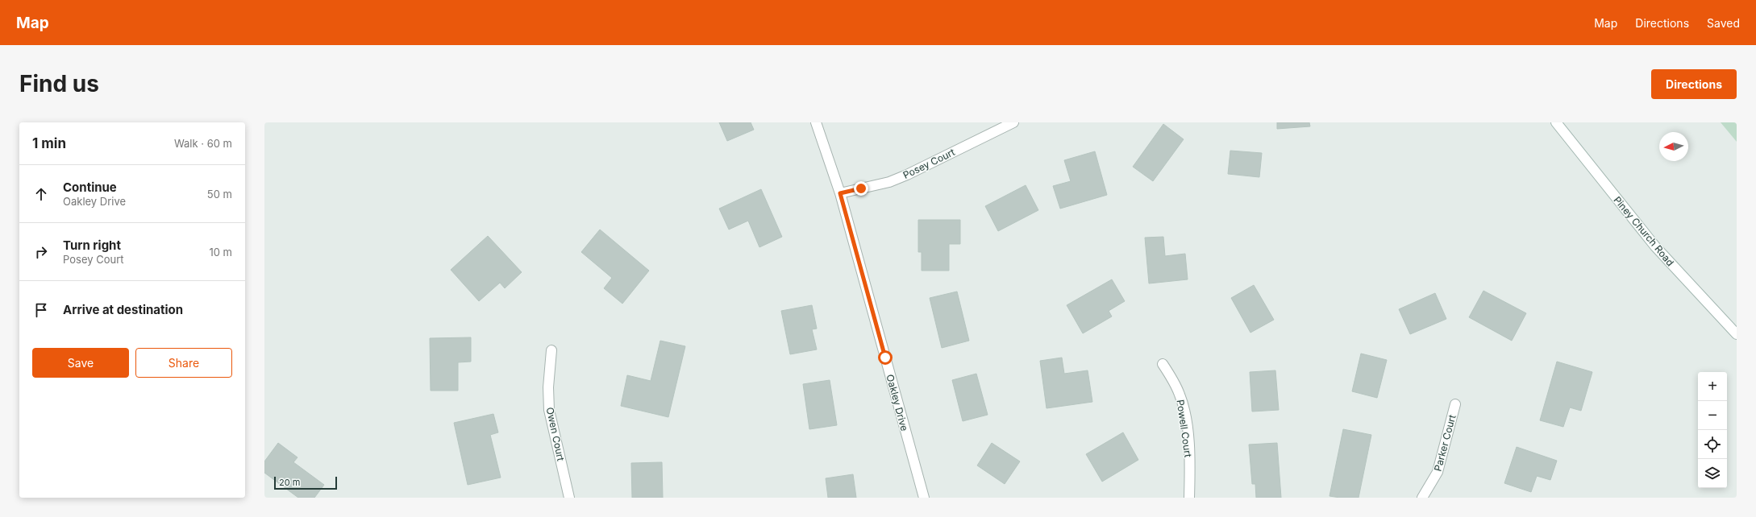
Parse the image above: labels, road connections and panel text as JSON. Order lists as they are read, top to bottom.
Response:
{
  "streets": {
    "street": [
      "Posey Court",
      "Piney Church Road",
      "Oakley Drive",
      "Powell Court",
      "Owen Court",
      "Parker Court"
    ]
  },
  "crossings": [
    ["Posey Court", "Oakley Drive"]
  ],
  "scale_bar": "20 m",
  "north": "left",
  "page": {
    "header": "Map",
    "nav": ["Map", "Directions", "Saved"],
    "buttons": [
      "Directions",
      ["Save", "Share"]
    ],
    "title": "Find us",
    "heading": ["1 min", "Walk · 60 m"],
    "list": [
      ["Continue", "Oakley Drive", "50 m"],
      ["Turn right", "Posey Court", "10 m"],
      "Arrive at destination"
    ],
    "map_buttons": ["+", "−"],
    "scale": "20 m"
  }
}
